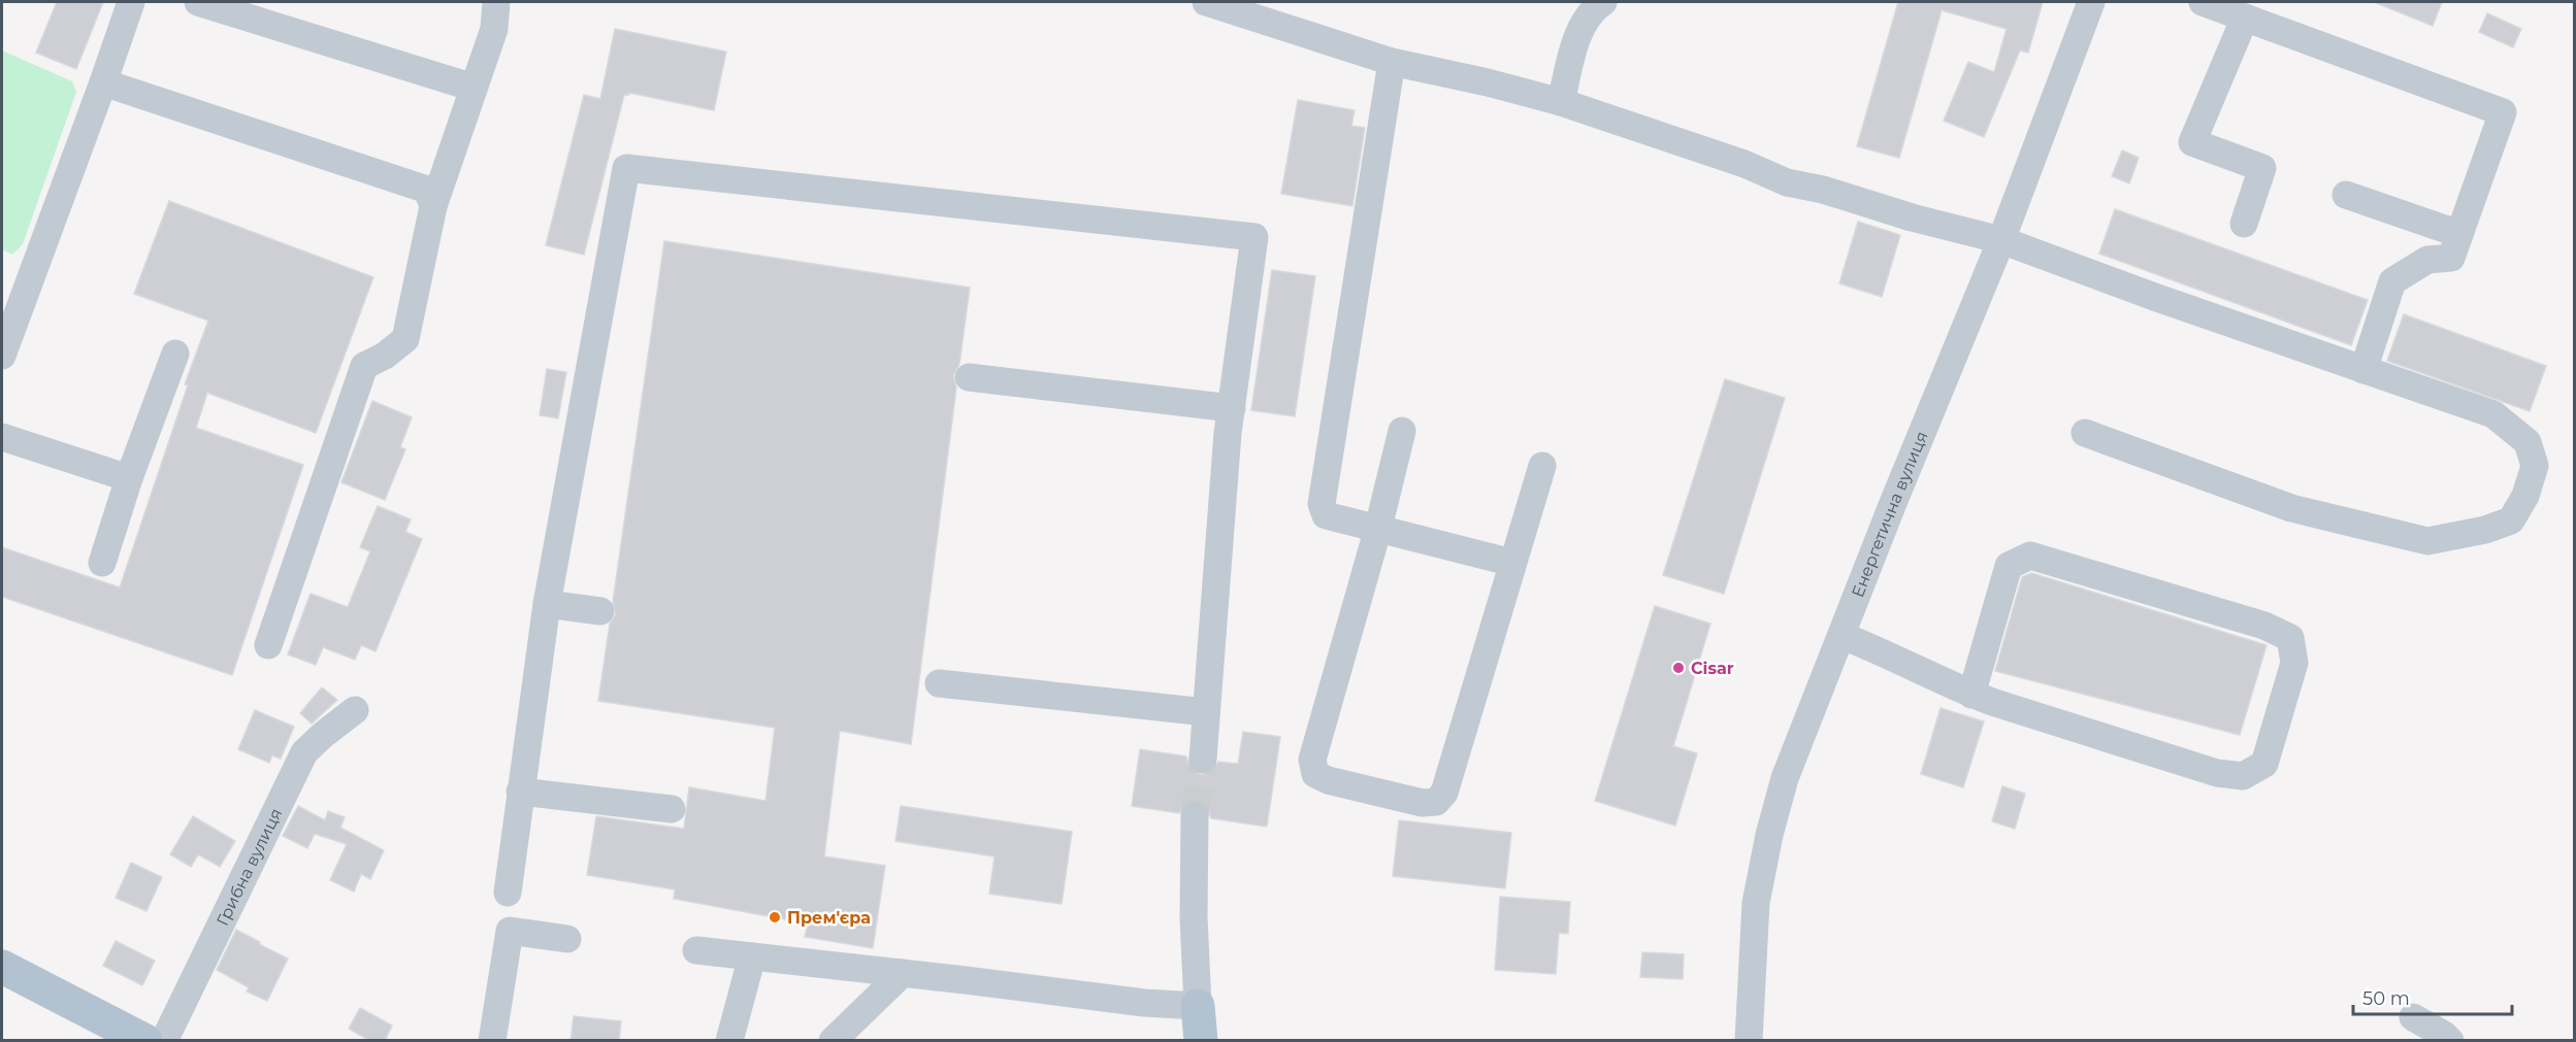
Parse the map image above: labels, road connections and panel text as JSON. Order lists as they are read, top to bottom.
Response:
{
  "streets": {
    "street": ["Енергетична вулиця", "Грибна вулиця"]
  },
  "places": ["Cisar", "Прем'єра"],
  "scale_bar": "50 m"
}
